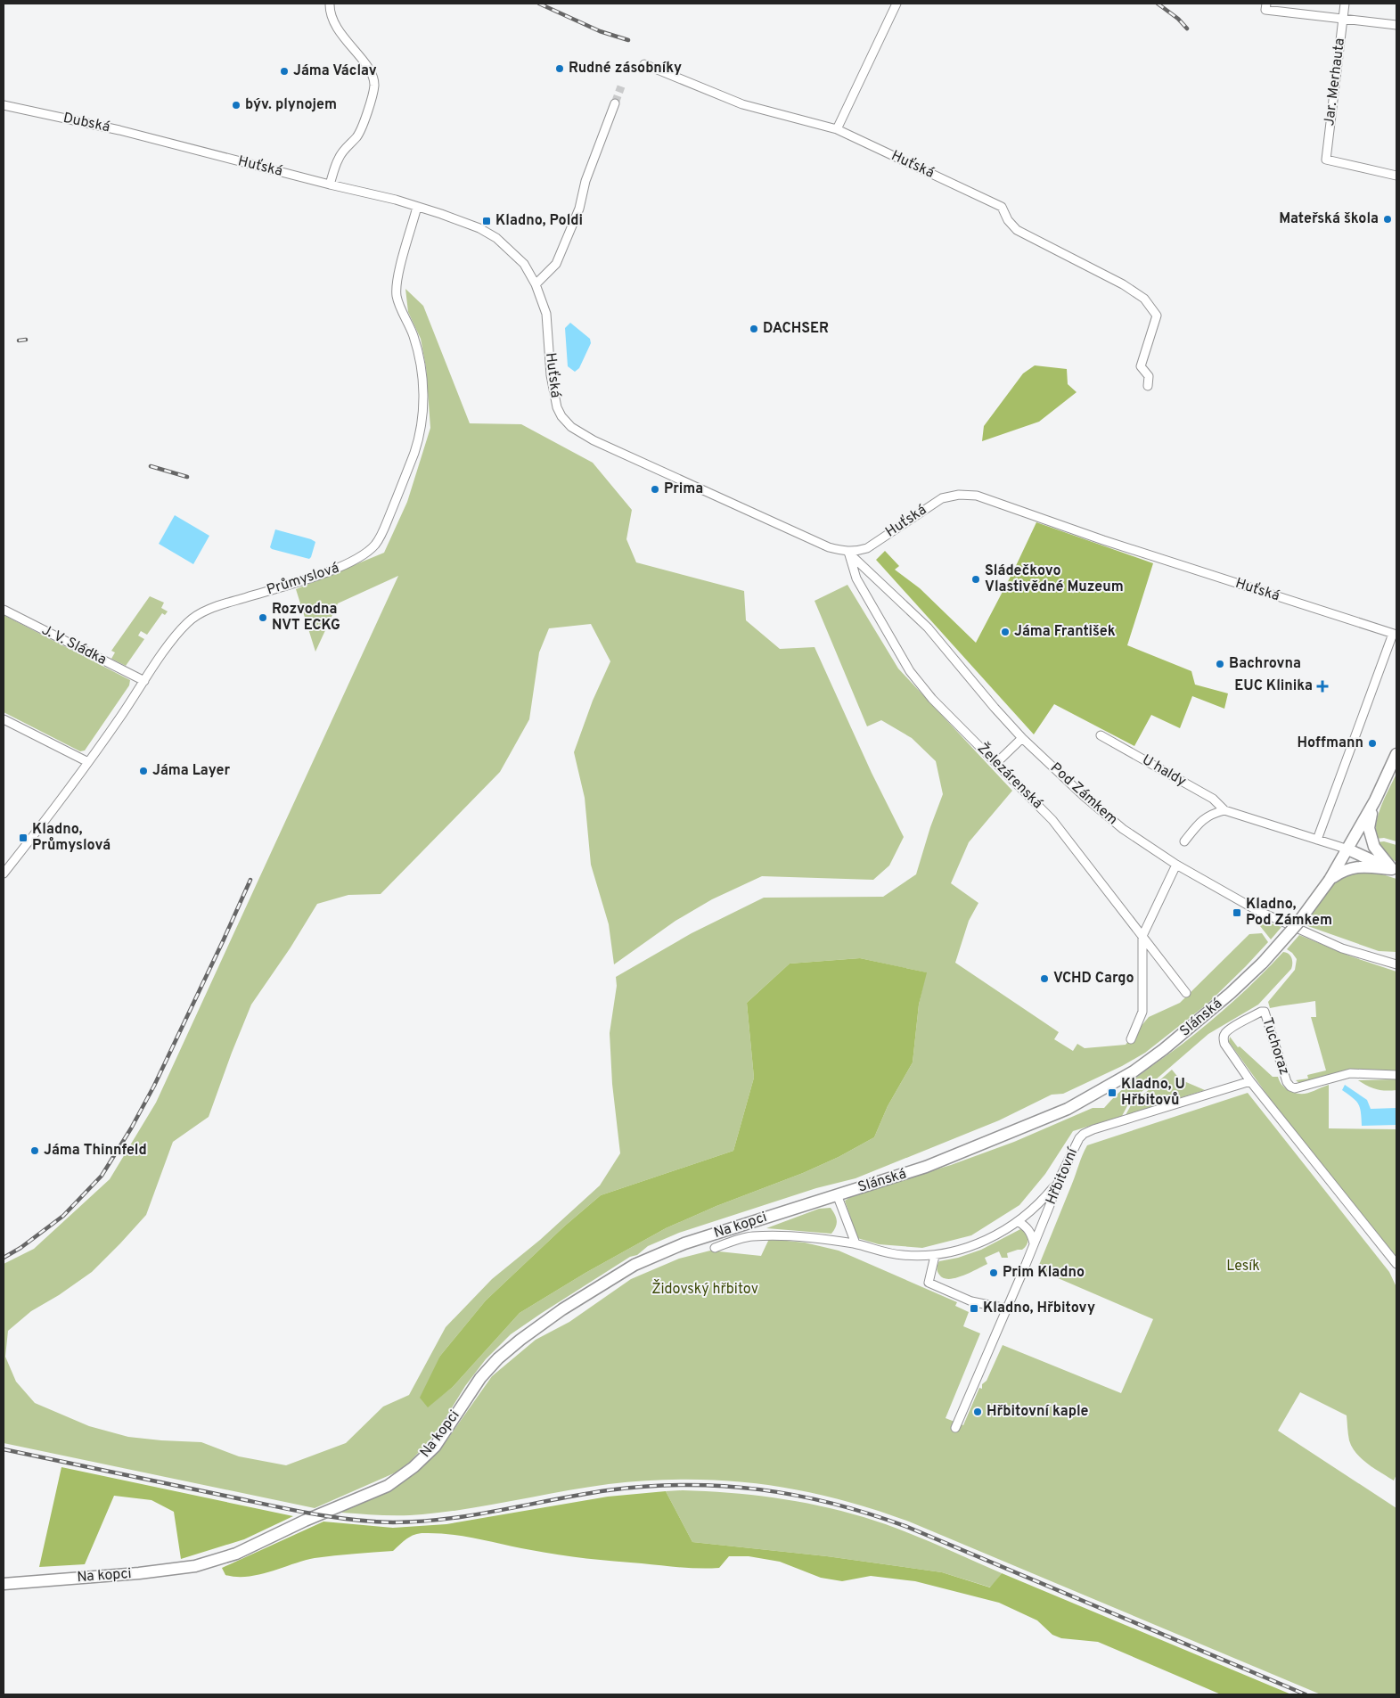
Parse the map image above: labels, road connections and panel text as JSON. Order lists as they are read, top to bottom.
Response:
{
  "streets": {
    "main road": ["Slánská", "Na kopci"],
    "street": [
      "Jar. Merhauta",
      "Dubská",
      "Huťská",
      "Průmyslová",
      "J. V. Sládka",
      "U haldy",
      "Železárenská",
      "Pod Zámkem",
      "Tuchoraz",
      "Hřbitovní"
    ]
  },
  "crossings": [
    ["Dubská", "Huťská"],
    ["Huťská", "Průmyslová"],
    ["Huťská", "Železárenská"],
    ["Huťská", "Pod Zámkem"],
    ["Průmyslová", "J. V. Sládka"],
    ["Železárenská", "Pod Zámkem"],
    ["Slánská", "Na kopci"],
    ["Tuchoraz", "Hřbitovní"]
  ],
  "parks": ["Lesík", "Židovský hřbitov"],
  "places": {
    "other": [
      "Rudné zásobníky",
      "Jáma Václav",
      "býv. plynojem",
      "Mateřská škola",
      "DACHSER",
      "Prima",
      "Sládečkovo Vlastivědné Muzeum",
      "Rozvodna NVT ECKG",
      "Jáma František",
      "Bachrovna",
      "Hoffmann",
      "Jáma Layer",
      "VCHD Cargo",
      "Jáma Thinnfeld",
      "Prim Kladno",
      "Hřbitovní kaple"
    ],
    "transit": [
      "Kladno, Poldi",
      "Kladno, Průmyslová",
      "Kladno, Pod Zámkem",
      "Kladno, U Hřbitovů",
      "Kladno, Hřbitovy"
    ],
    "health": ["EUC Klinika"]
  }
}
